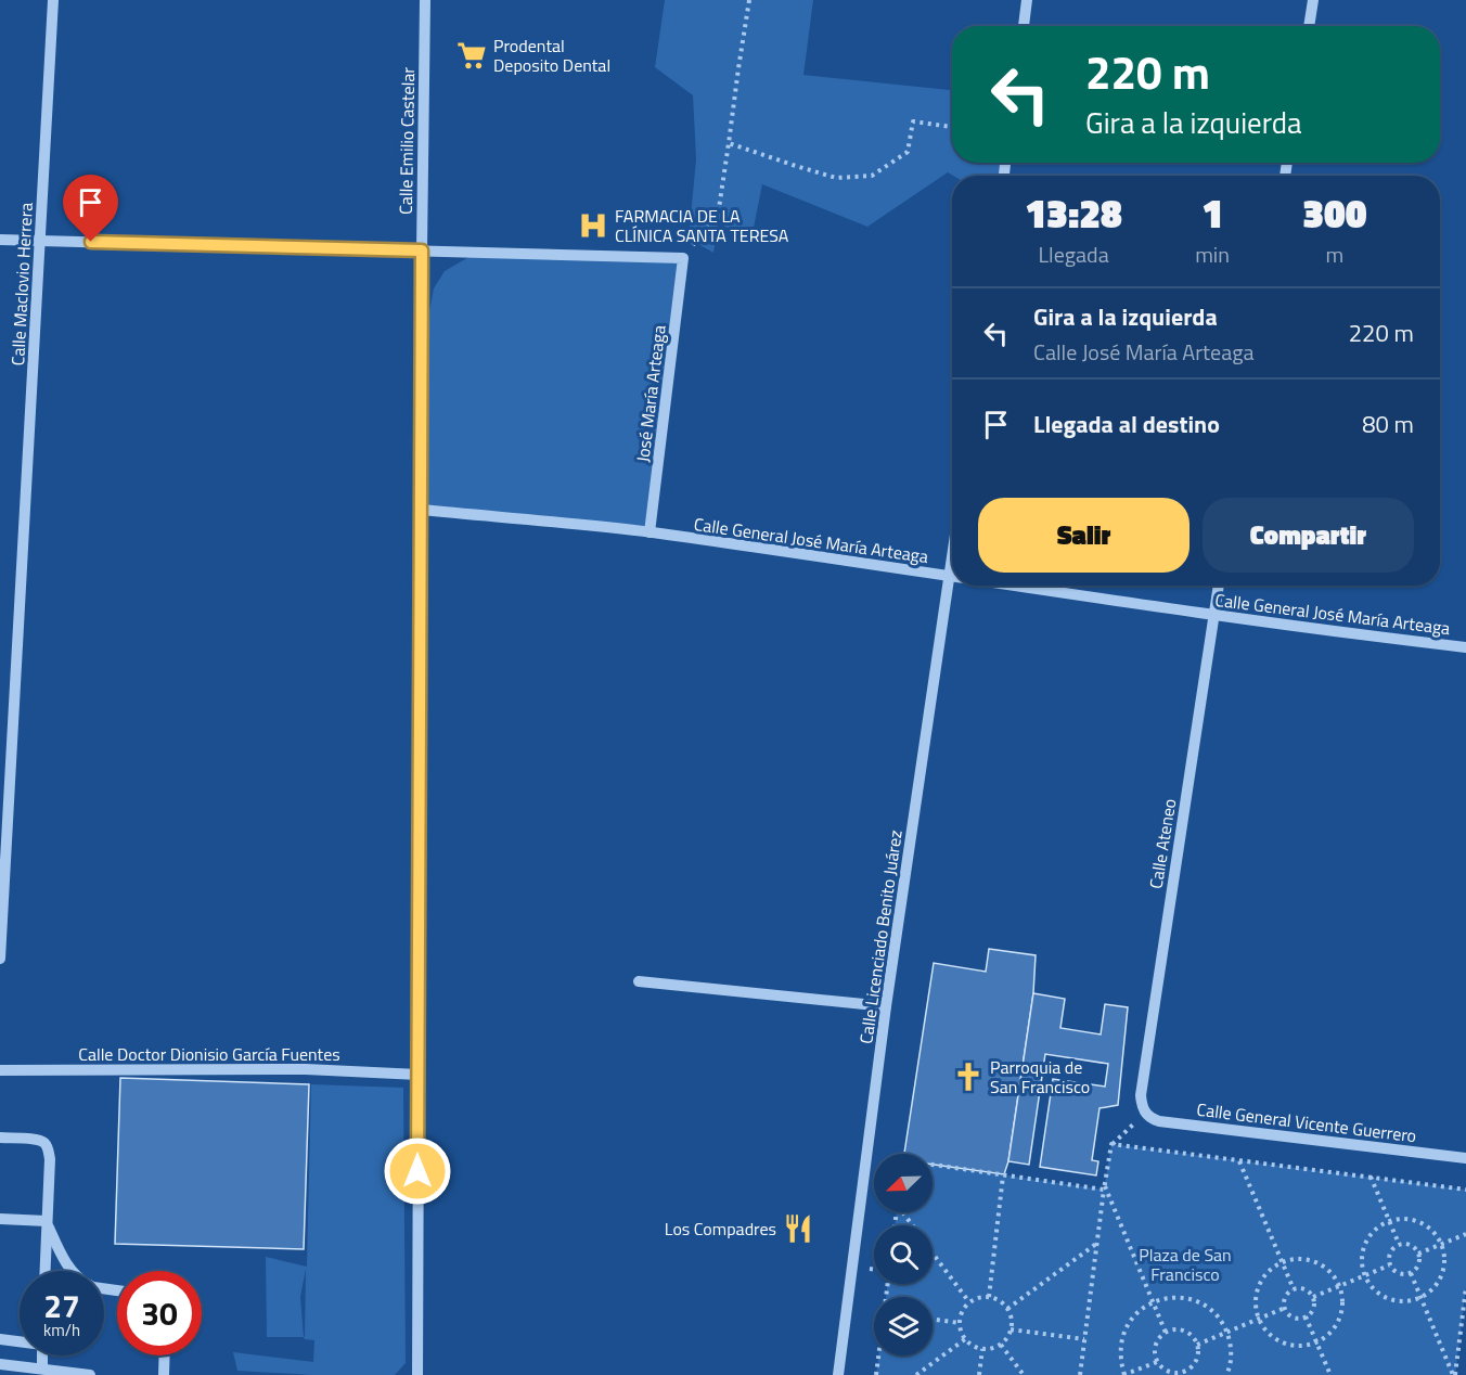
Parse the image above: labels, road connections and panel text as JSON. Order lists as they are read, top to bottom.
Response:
{
  "streets": {
    "street": [
      "Calle Emilio Castelar",
      "Calle Maclovio Herrera",
      "José María Arteaga",
      "Calle General José María Arteaga",
      "Calle Ateneo",
      "Calle Licenciado Benito Juárez",
      "Calle Doctor Dionisio García Fuentes",
      "Calle General Vicente Guerrero"
    ]
  },
  "crossings": [
    ["Calle Emilio Castelar", "Calle General José María Arteaga"],
    ["Calle Emilio Castelar", "Calle Doctor Dionisio García Fuentes"],
    ["José María Arteaga", "Calle General José María Arteaga"],
    ["Calle General José María Arteaga", "Calle Ateneo"],
    ["Calle General José María Arteaga", "Calle Licenciado Benito Juárez"],
    ["Calle Ateneo", "Calle General Vicente Guerrero"]
  ],
  "parks": ["Plaza de San Francisco"],
  "places": {
    "supermarket": ["Prodental Deposito Dental"],
    "hospital": ["FARMACIA DE LA CLÍNICA SANTA TERESA"],
    "church": ["Parroquia de San Francisco"],
    "restaurant": ["Los Compadres"]
  },
  "north": "bottom left",
  "page": {
    "turn": ["220 m", "Gira a la izquierda"],
    "eta": [
      "13:28",
      "Llegada",
      "1",
      "min",
      "300",
      "m"
    ],
    "list": [
      {
        "name": "Gira a la izquierda",
        "note": "Calle José María Arteaga",
        "value": "220 m"
      },
      {
        "name": "Llegada al destino",
        "value": "80 m"
      }
    ],
    "buttons": ["Salir", "Compartir"],
    "speed": "27 km/h",
    "limit": "30"
  }
}
